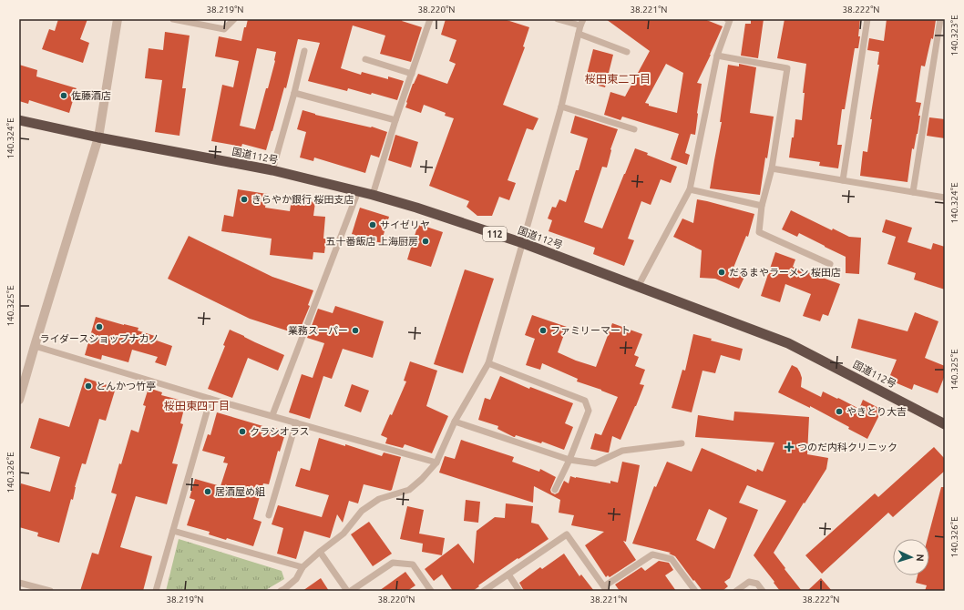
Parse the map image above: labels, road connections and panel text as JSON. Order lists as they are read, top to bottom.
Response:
{
  "streets": {
    "highway": ["国道112号", "112"]
  },
  "districts": ["桜田東二丁目", "桜田東四丁目"],
  "places": {
    "other": [
      "佐藤酒店",
      "きらやか銀行 桜田支店",
      "サイゼリヤ",
      "五十番飯店 上海厨房",
      "だるまやラーメン 桜田店",
      "ライダースショップナカノ",
      "業務スーパー",
      "ファミリーマート",
      "とんかつ竹亭",
      "やきとり大吉",
      "クラシオラス",
      "居酒屋め組"
    ],
    "health": ["つのだ内科クリニック"]
  },
  "north": "right",
  "coordinates": [
    "38.219°N",
    "38.220°N",
    "38.221°N",
    "38.222°N",
    "140.323°E",
    "140.324°E",
    "140.325°E",
    "140.326°E"
  ]
}
